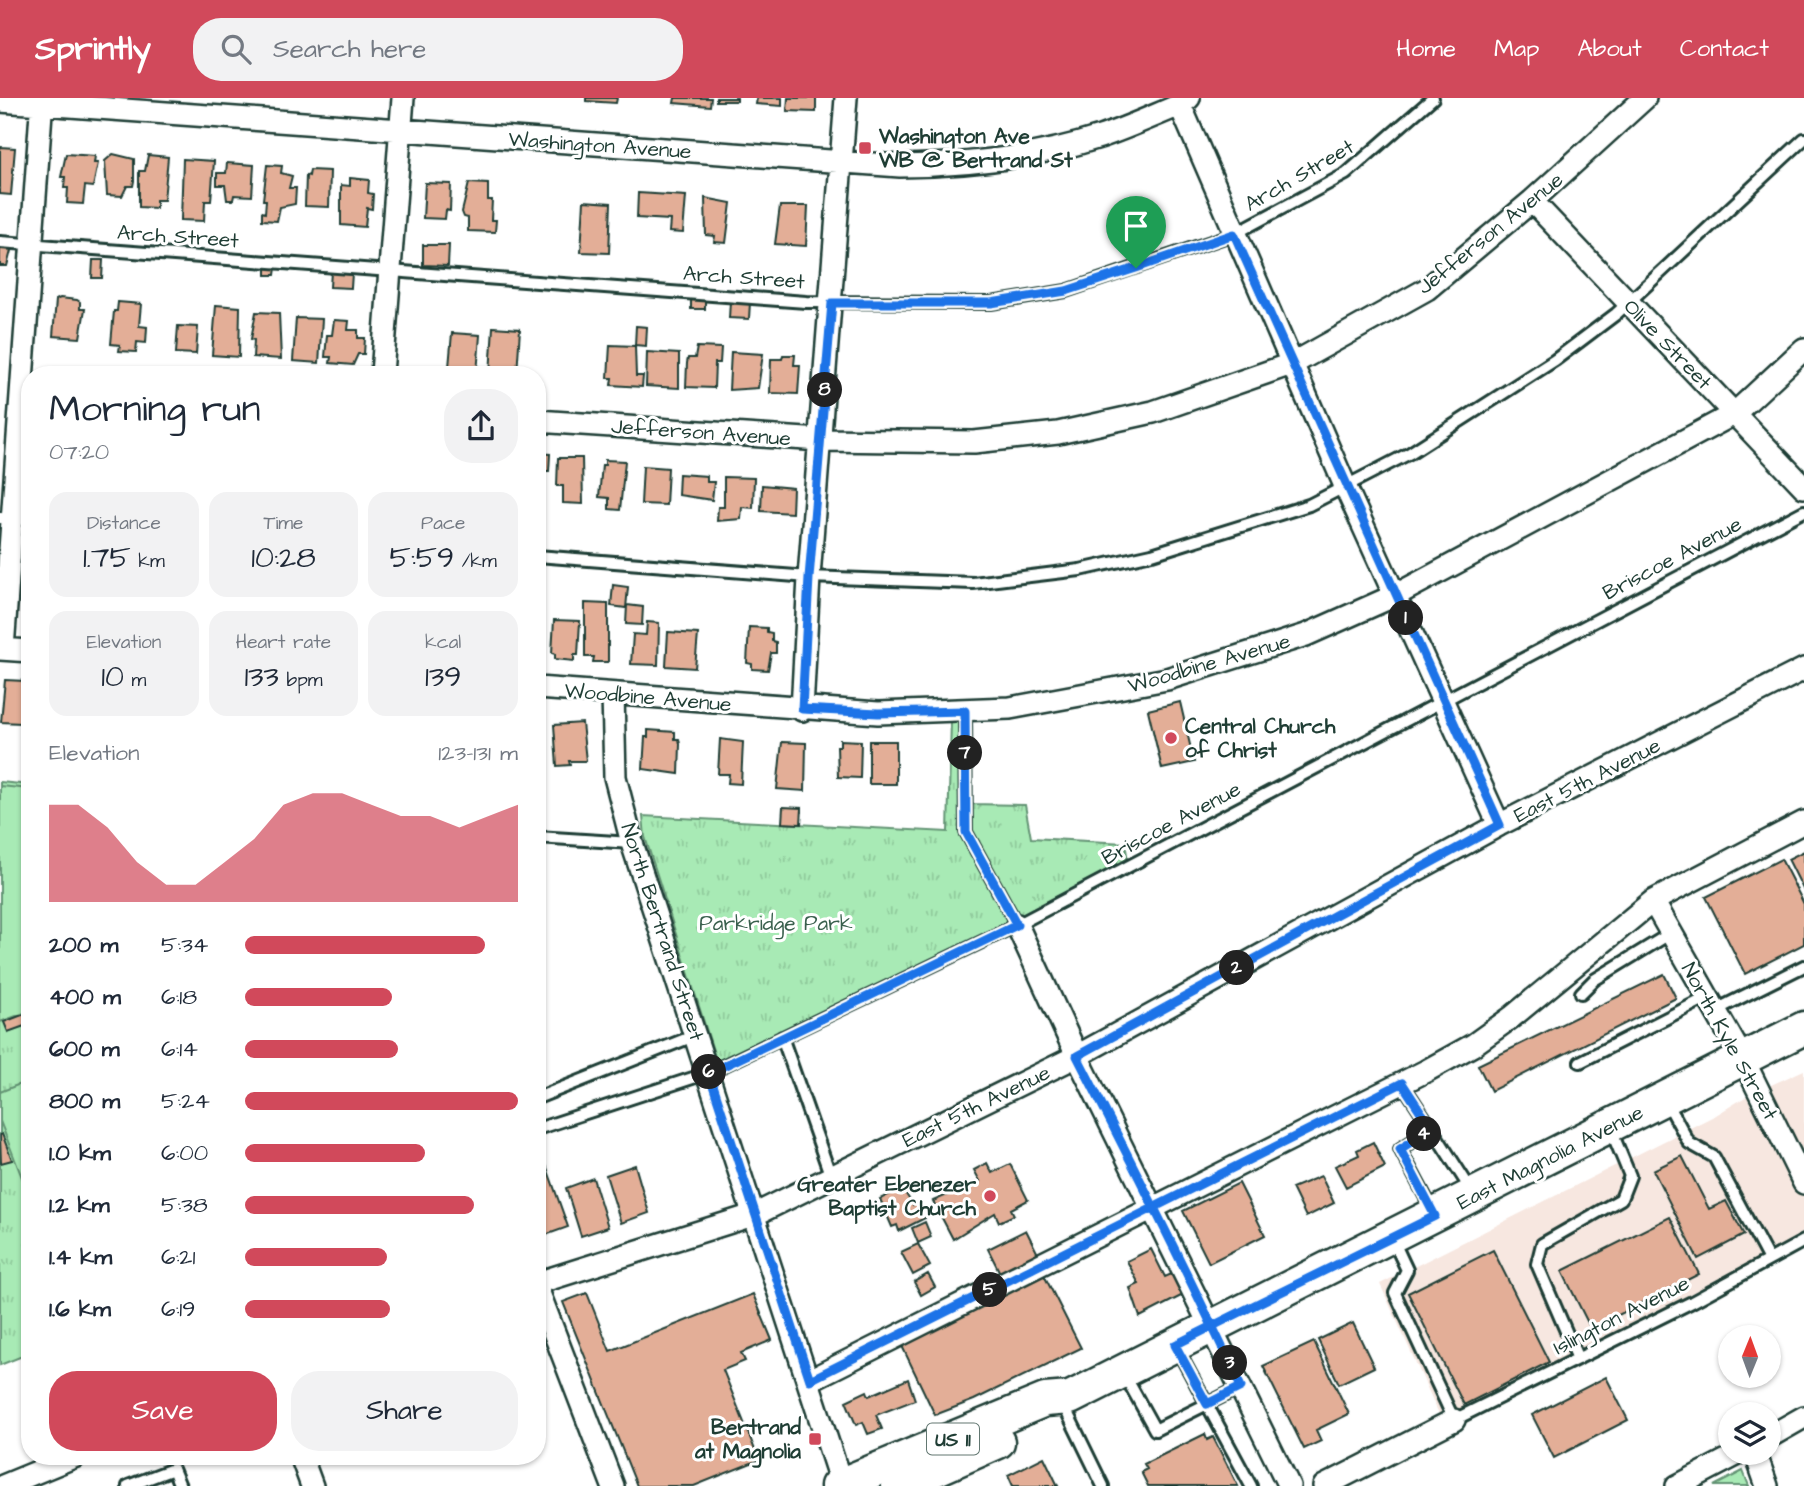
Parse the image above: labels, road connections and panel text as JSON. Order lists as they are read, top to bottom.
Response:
{
  "streets": {
    "main road": ["East Magnolia Avenue", "US 11"],
    "street": [
      "Washington Avenue",
      "Jefferson Avenue",
      "Olive Street",
      "Woodbine Avenue",
      "East 5th Avenue",
      "North Bertrand Street",
      "North Kyle Street"
    ],
    "lane": ["Arch Street", "Briscoe Avenue", "Islington Avenue"]
  },
  "crossings": [
    ["Jefferson Avenue", "Olive Street"],
    ["Olive Street", "Woodbine Avenue"],
    ["Briscoe Avenue", "North Bertrand Street"],
    ["Woodbine Avenue", "North Bertrand Street"],
    ["East 5th Avenue", "North Bertrand Street"],
    ["North Bertrand Street", "East Magnolia Avenue"],
    ["North Kyle Street", "East Magnolia Avenue"]
  ],
  "parks": ["Parkridge Park"],
  "places": {
    "transit": ["Washington Ave WB @ Bertrand St", "Bertrand at Magnolia"],
    "other": ["Central Church of Christ", "Greater Ebenezer Baptist Church"]
  },
  "north": "top",
  "page": {
    "header": "Sprintly",
    "search": "Search here",
    "nav": [
      "Home",
      "Map",
      "About",
      "Contact"
    ],
    "heading": ["Morning run", "07:20"],
    "pins": [
      "8",
      "1",
      "7",
      "2",
      "6",
      "4",
      "5",
      "3"
    ],
    "stats": [
      ["Distance", "1.75 km"],
      ["Time", "10:28"],
      ["Pace", "5:59 /km"],
      ["Elevation", "10 m"],
      ["Heart rate", "133 bpm"],
      ["kcal", "139"]
    ],
    "chart": ["Elevation", "123–131 m"],
    "list": [
      {
        "name": "200 m",
        "note": "5:34"
      },
      {
        "name": "400 m",
        "note": "6:18"
      },
      {
        "name": "600 m",
        "note": "6:14"
      },
      {
        "name": "800 m",
        "note": "5:24"
      },
      {
        "name": "1.0 km",
        "note": "6:00"
      },
      {
        "name": "1.2 km",
        "note": "5:38"
      },
      {
        "name": "1.4 km",
        "note": "6:21"
      },
      {
        "name": "1.6 km",
        "note": "6:19"
      }
    ],
    "buttons": ["Save", "Share"]
  }
}
